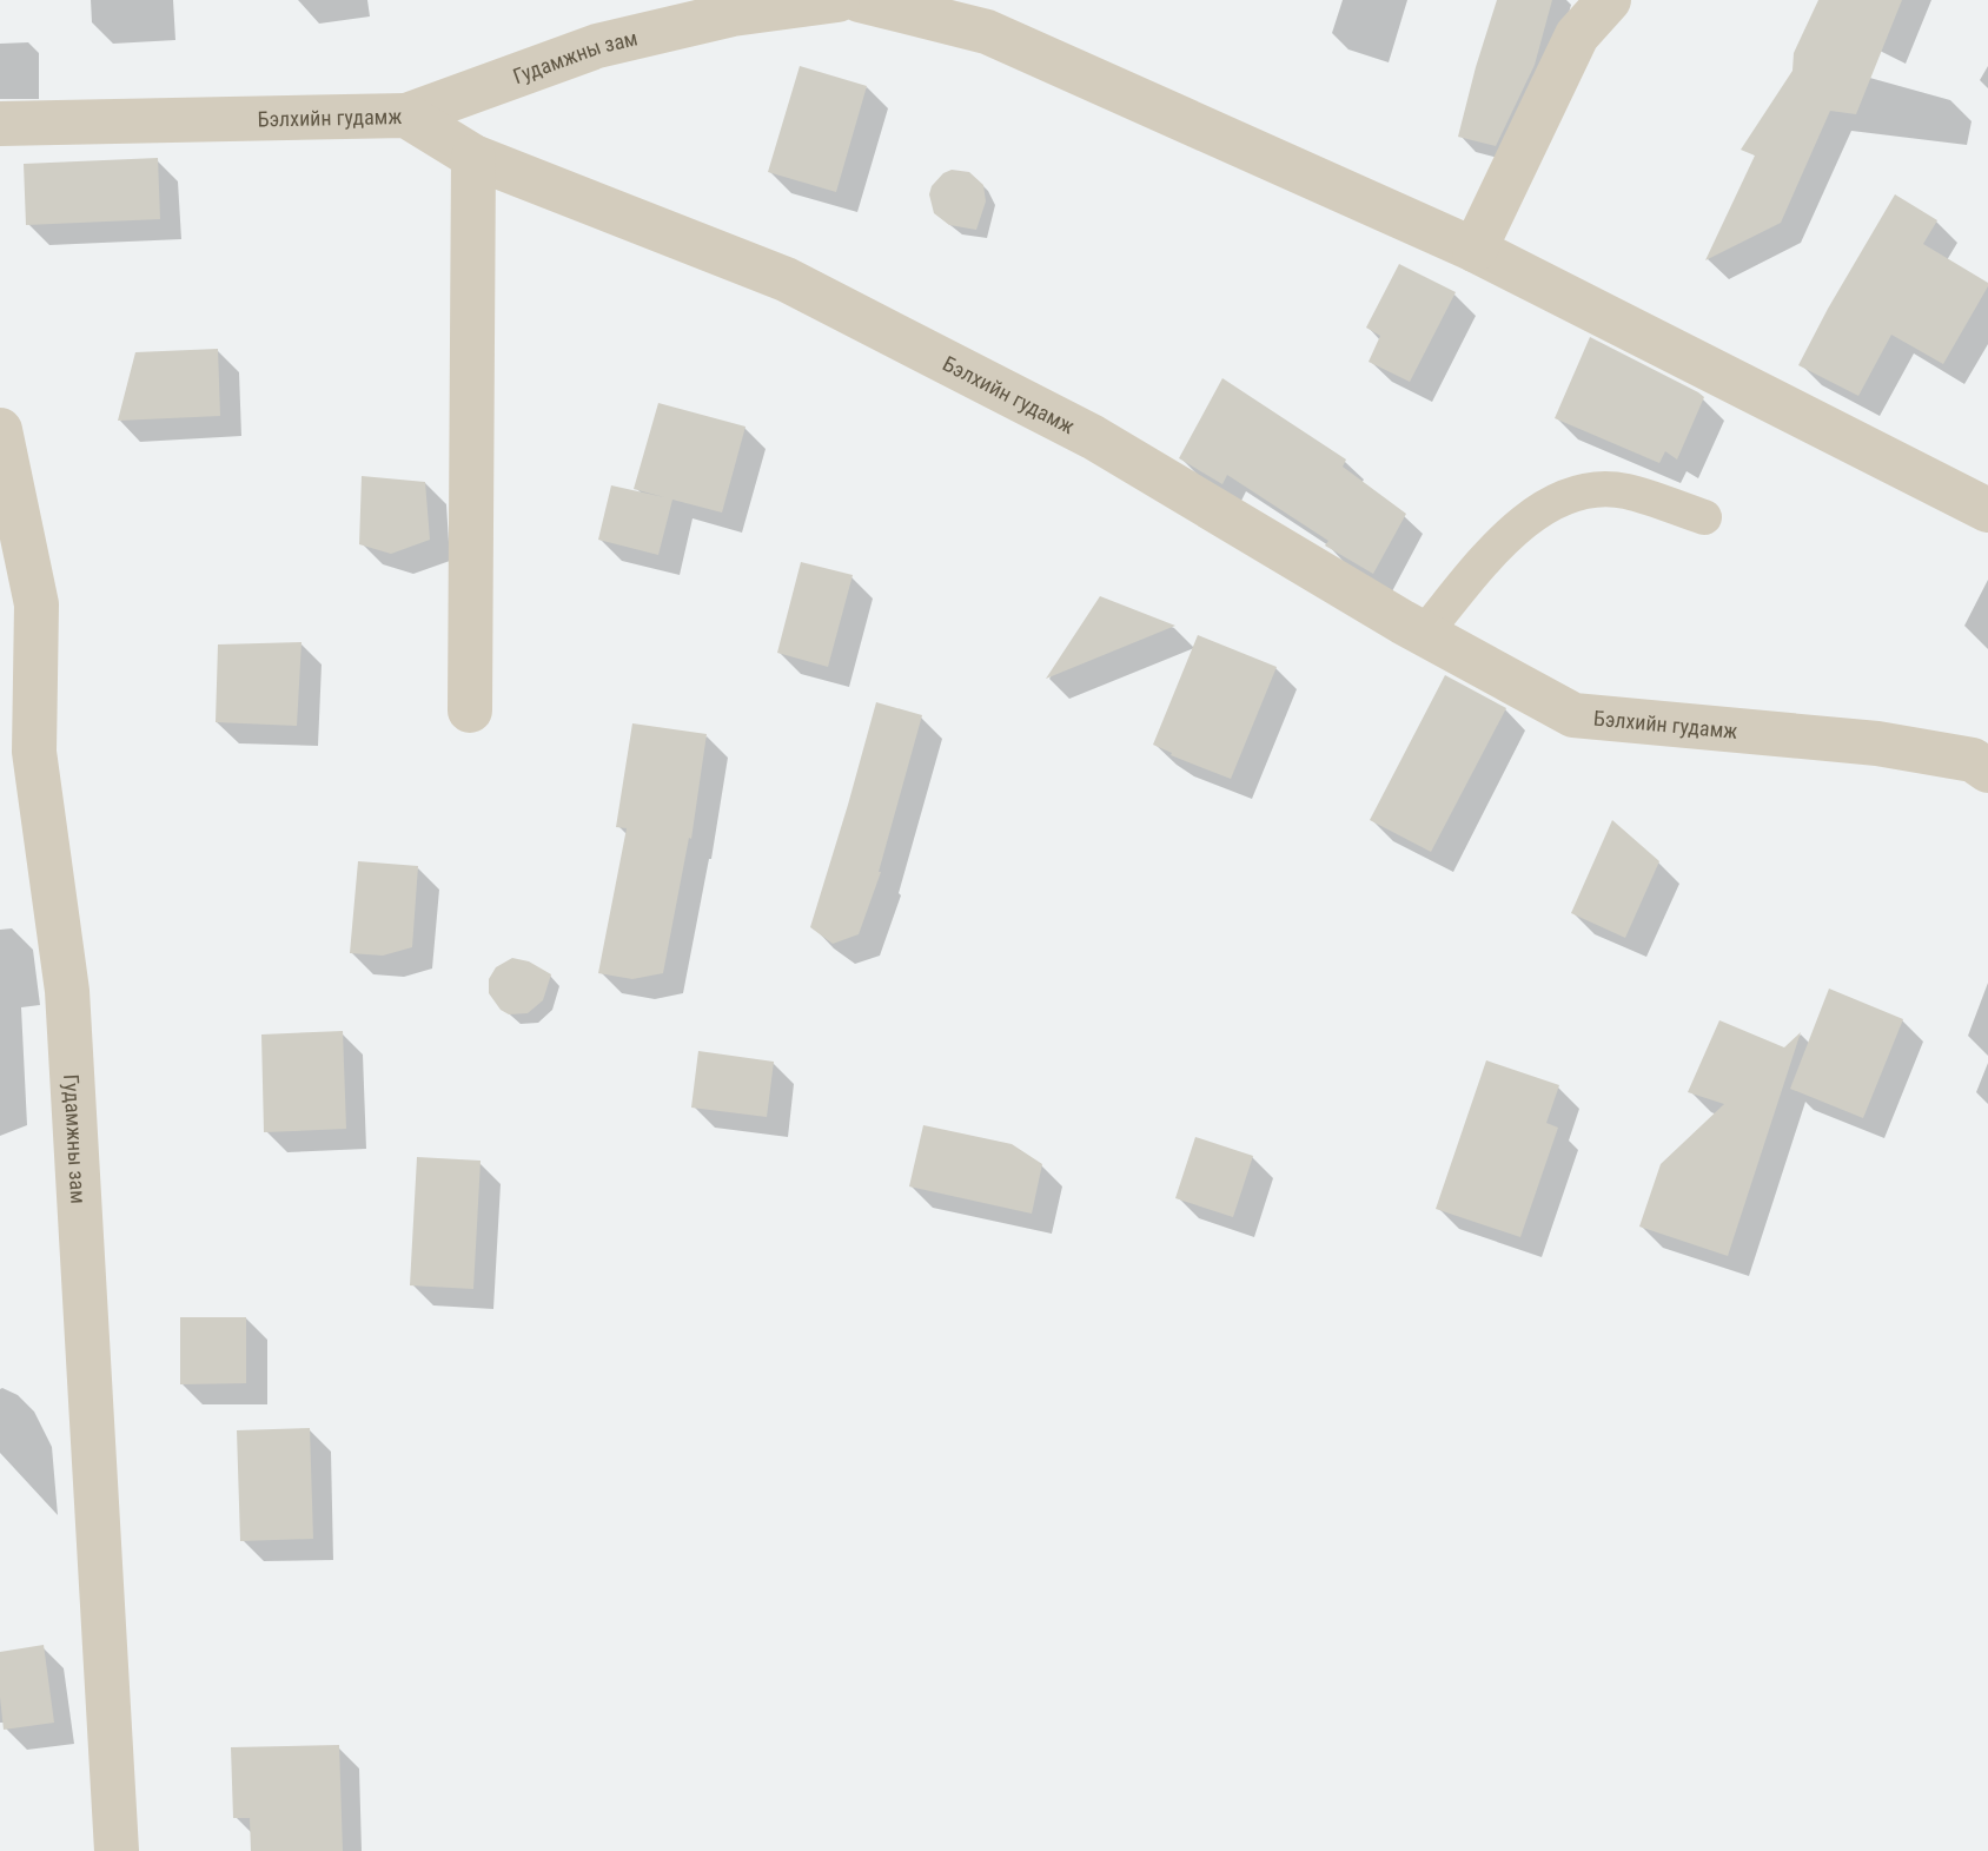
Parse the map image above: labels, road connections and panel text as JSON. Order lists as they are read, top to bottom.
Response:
{
  "streets": {
    "street": ["Гудамжны зам", "Бэлхийн гудамж"]
  },
  "crossings": [
    ["Гудамжны зам", "Бэлхийн гудамж"]
  ]
}
